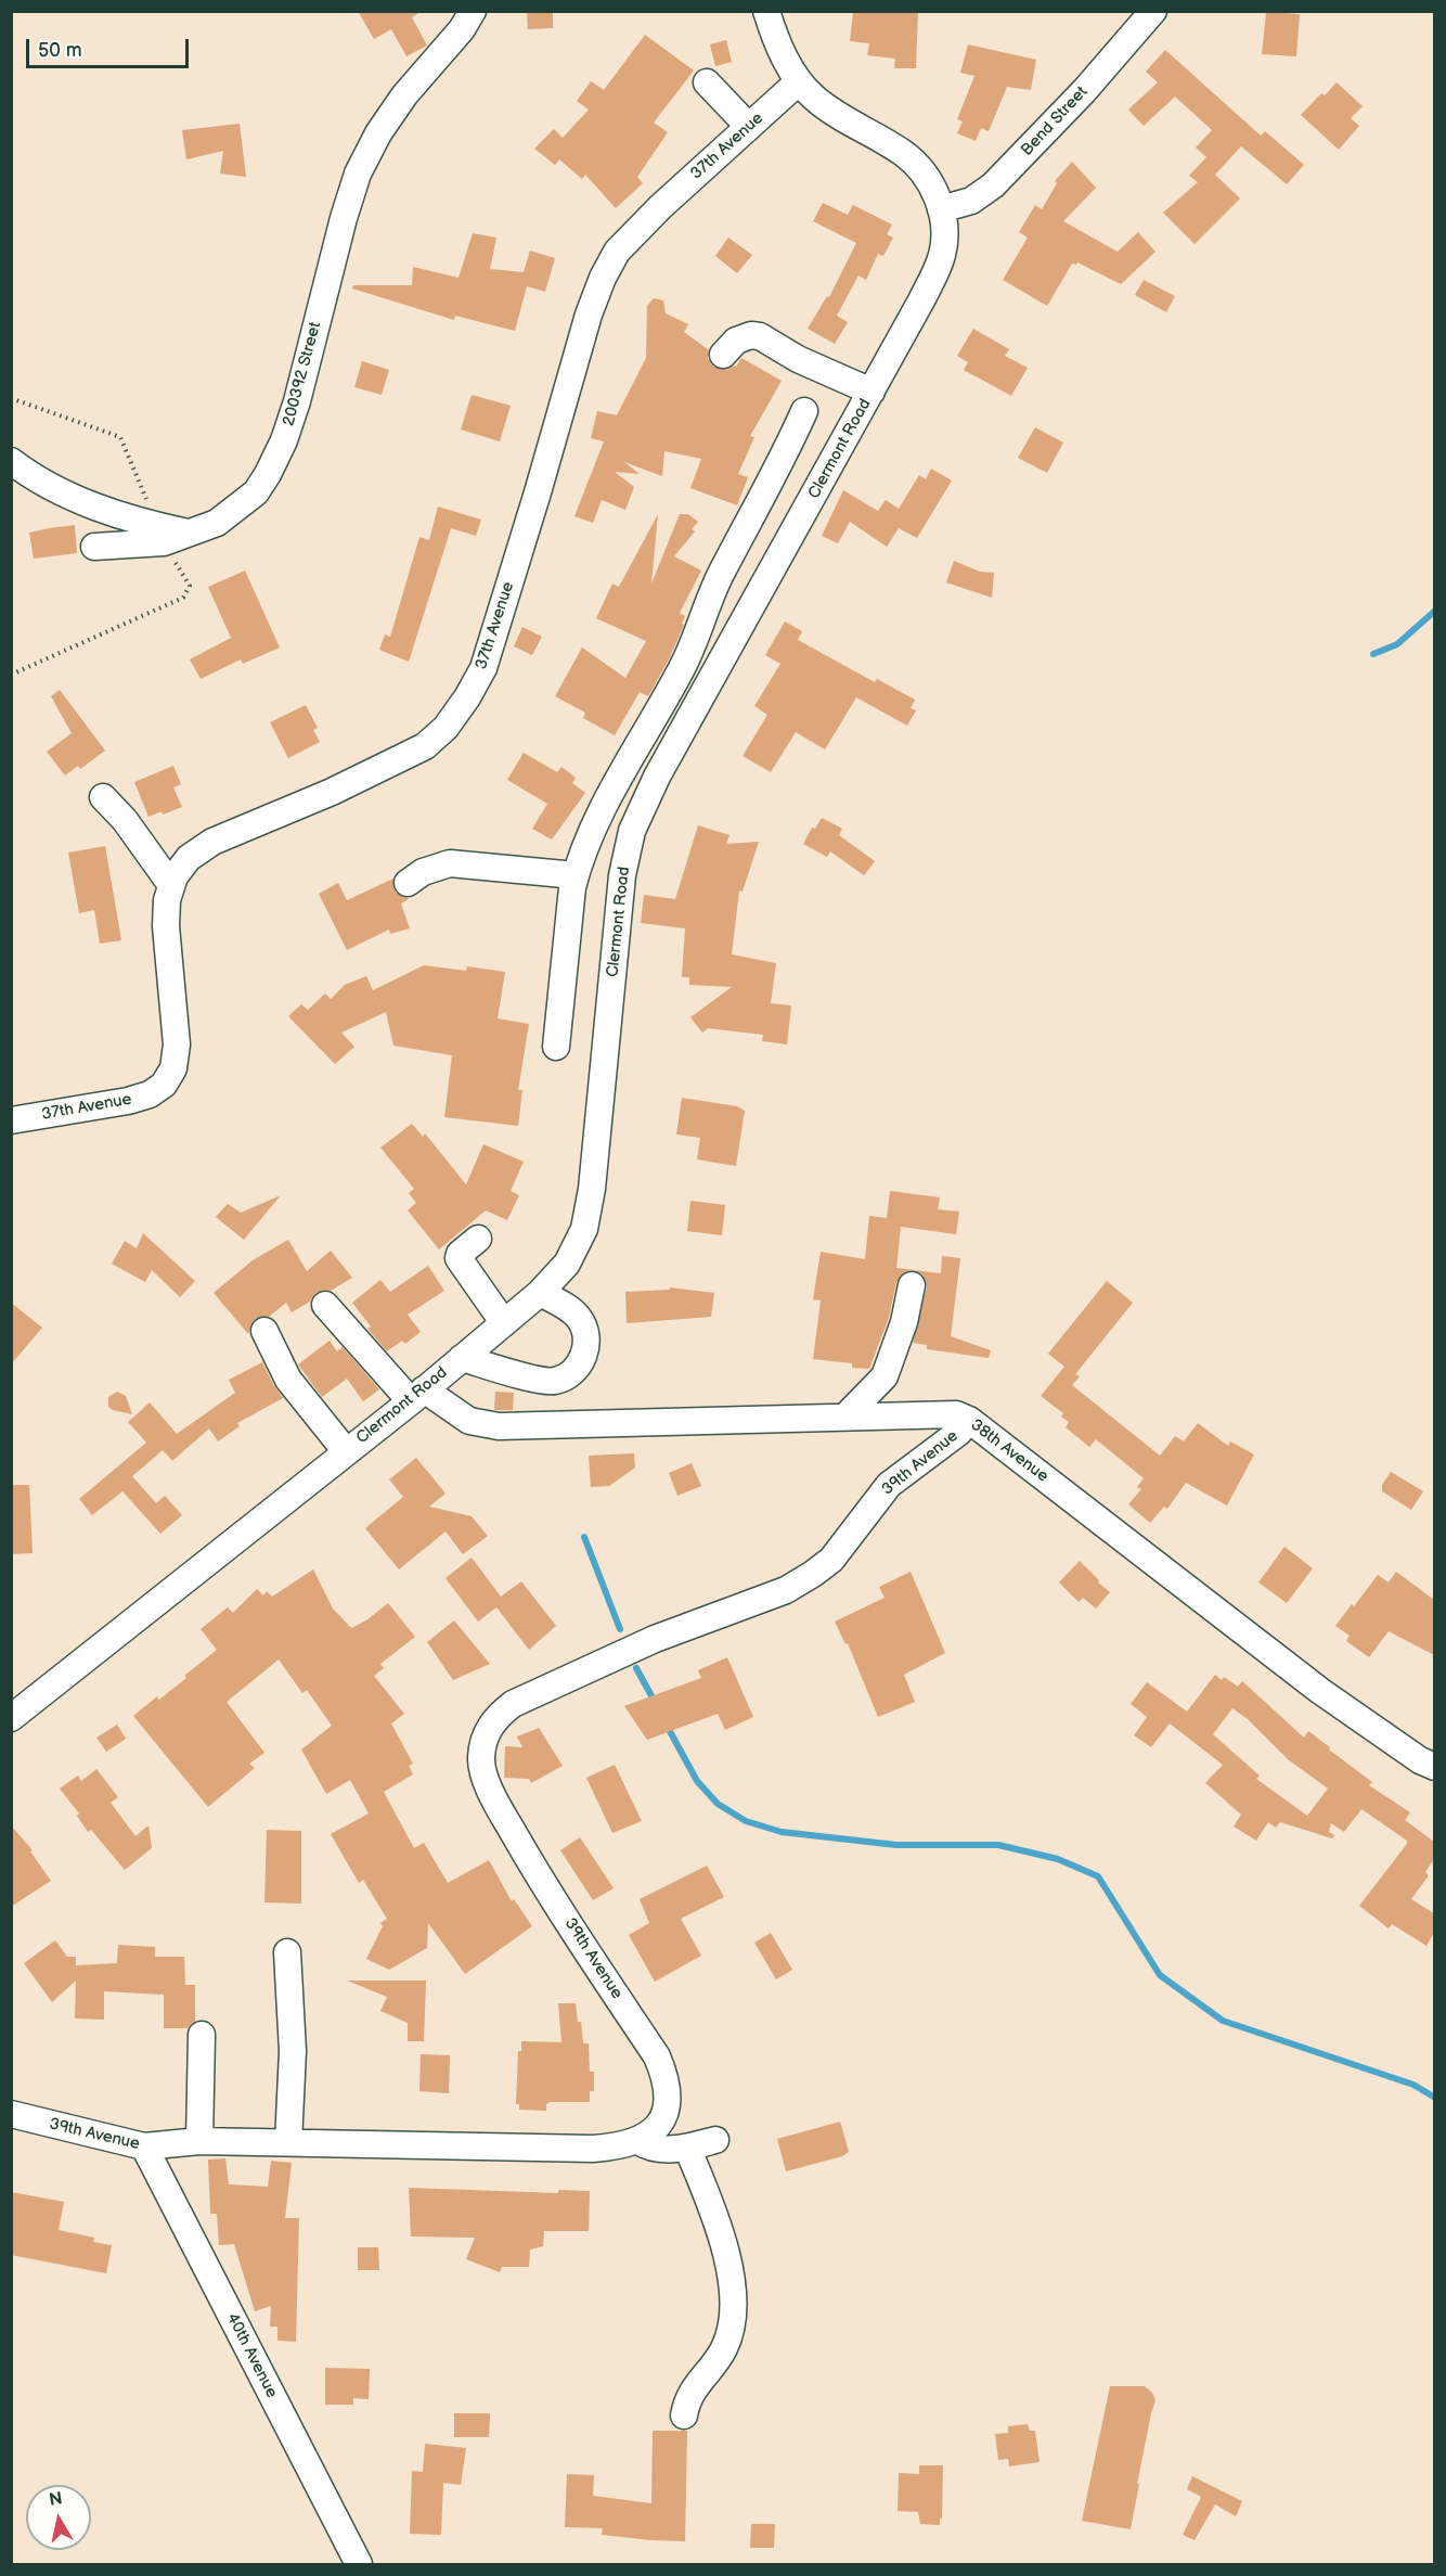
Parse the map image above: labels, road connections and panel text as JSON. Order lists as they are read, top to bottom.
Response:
{
  "streets": {
    "street": [
      "Bend Street",
      "37th Avenue",
      "200392 Street",
      "Clermont Road",
      "38th Avenue",
      "39th Avenue",
      "40th Avenue"
    ]
  },
  "crossings": [
    ["Bend Street", "Clermont Road"],
    ["37th Avenue", "Clermont Road"],
    ["Clermont Road", "38th Avenue"],
    ["38th Avenue", "39th Avenue"],
    ["39th Avenue", "40th Avenue"]
  ],
  "scale_bar": "50 m",
  "north": "top"
}
